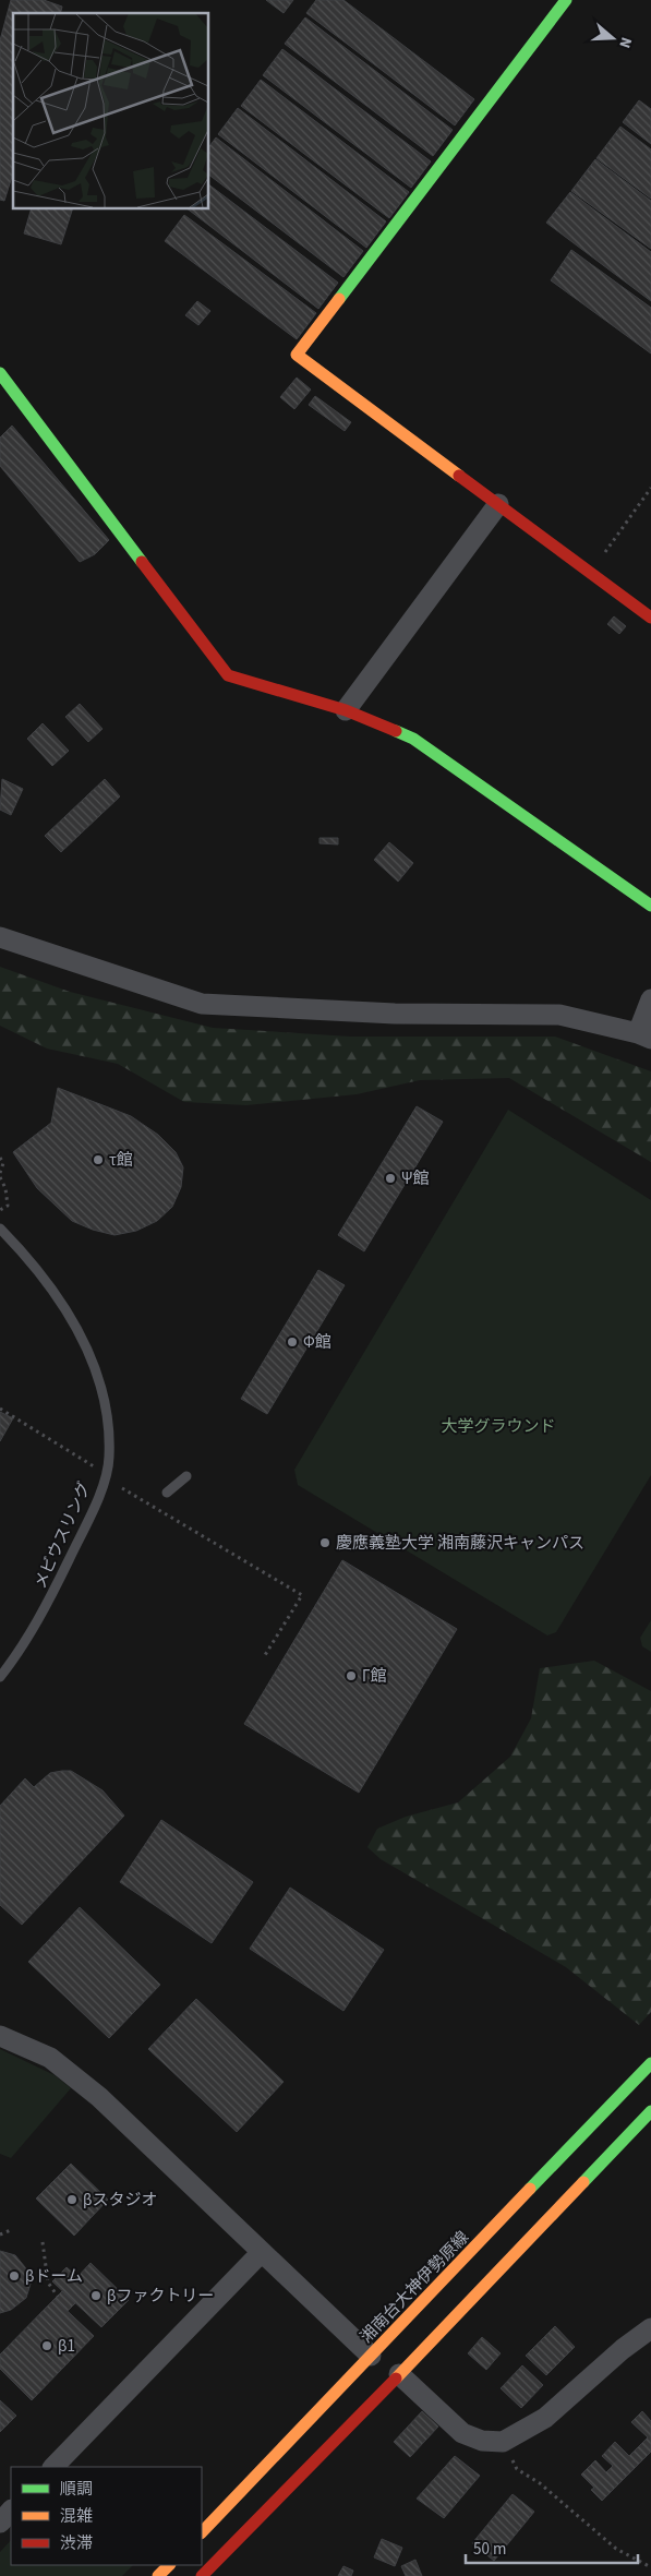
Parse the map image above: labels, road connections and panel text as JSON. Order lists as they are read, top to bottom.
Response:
{
  "streets": {
    "street": ["湘南台大神伊勢原線"],
    "lane": ["メビウスリング"]
  },
  "parks": ["大学グラウンド"],
  "places": [
    "τ館",
    "Ψ館",
    "Φ館",
    "慶應義塾大学 湘南藤沢キャンパス",
    "Γ館",
    "βスタジオ",
    "βドーム",
    "βファクトリー",
    "β1"
  ],
  "legend": ["順調", "混雑", "渋滞"],
  "scale_bar": "50 m",
  "north": "right"
}
